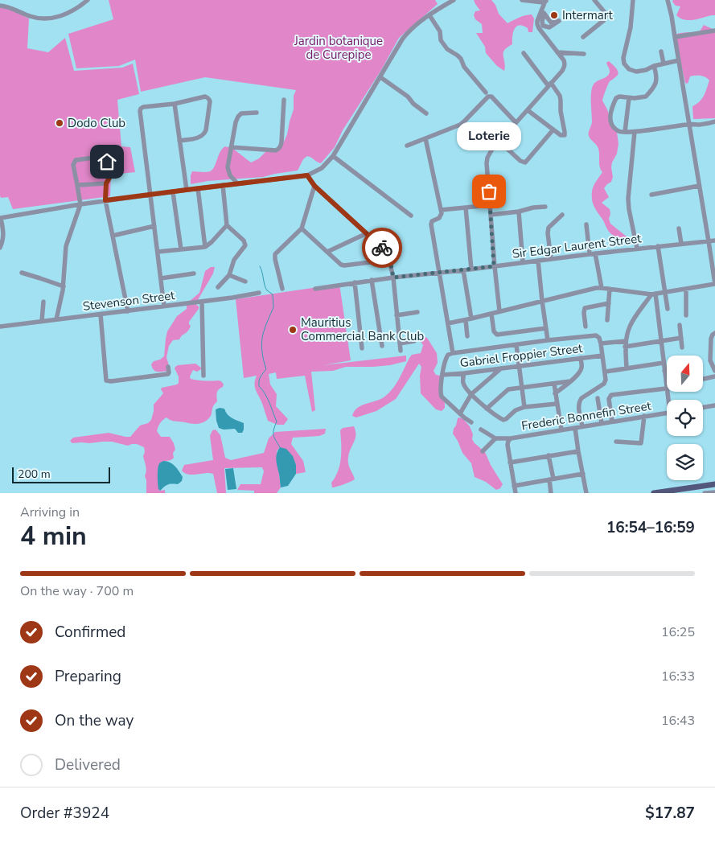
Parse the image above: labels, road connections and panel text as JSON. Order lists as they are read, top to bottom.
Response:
{
  "streets": {
    "street": [
      "Sir Edgar Laurent Street",
      "Stevenson Street",
      "Gabriel Froppier Street",
      "Frederic Bonnefin Street"
    ]
  },
  "parks": ["Jardin botanique de Curepipe"],
  "places": [
    "Intermart",
    "Dodo Club",
    "Loterie",
    "Mauritius Commercial Bank Club"
  ],
  "scale_bar": "200 m",
  "north": "top",
  "page": {
    "bubble": "Loterie",
    "scale": "200 m",
    "heading": ["4 min", "Arriving in", "16:54–16:59"],
    "panel": ["Order #3924", "$17.87"],
    "bar": "On the way · 700 m",
    "list": [
      ["Confirmed", "16:25"],
      ["Preparing", "16:33"],
      ["On the way", "16:43"],
      "Delivered"
    ]
  }
}
